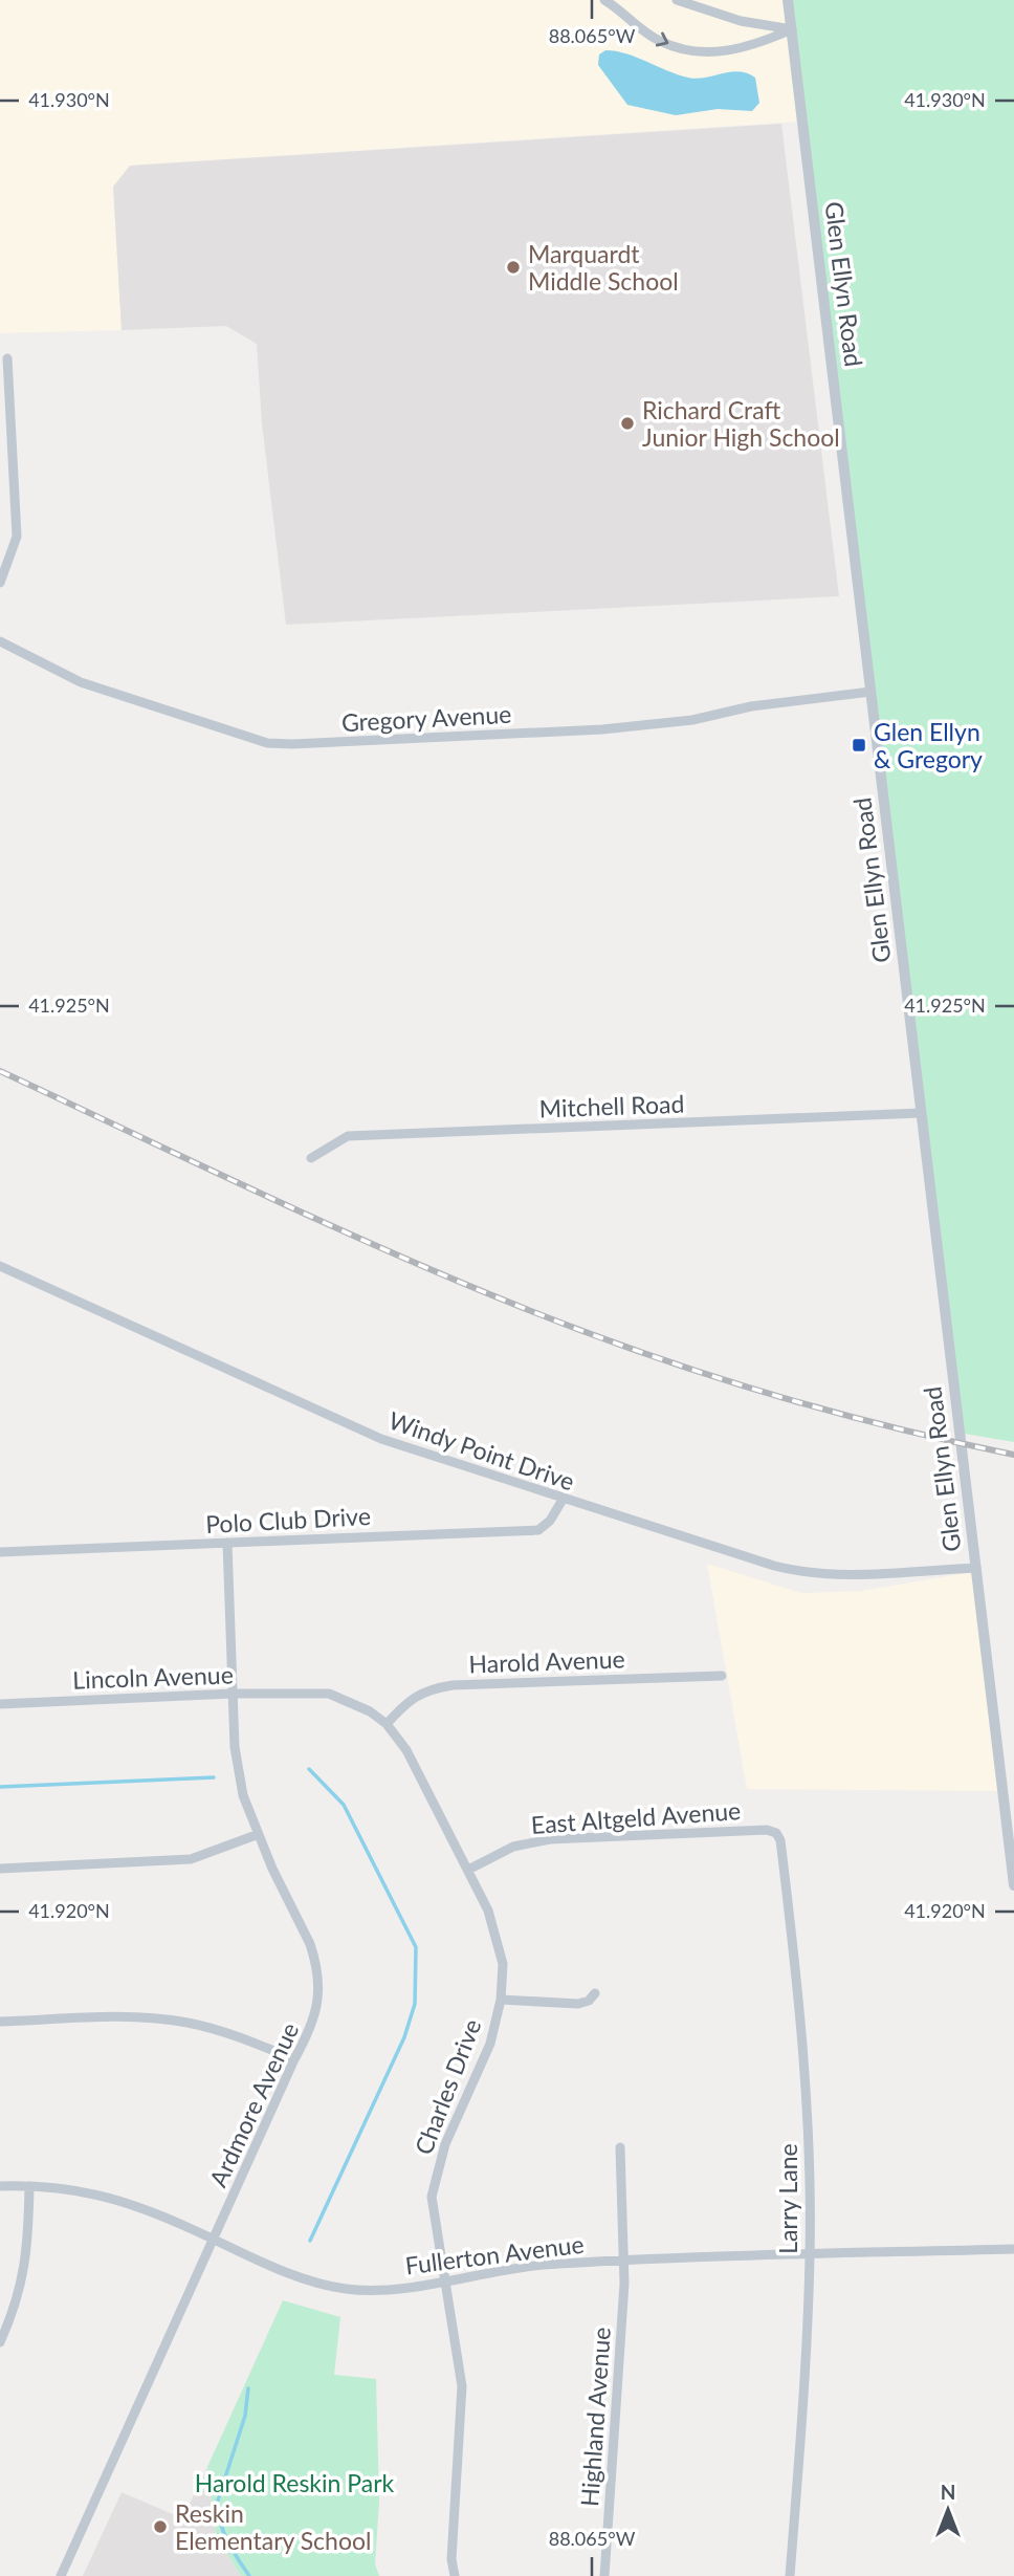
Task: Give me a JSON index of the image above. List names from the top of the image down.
{
  "streets": {
    "street": [
      "Glen Ellyn Road",
      "Gregory Avenue",
      "Mitchell Road",
      "Windy Point Drive",
      "Polo Club Drive",
      "Harold Avenue",
      "Lincoln Avenue",
      "East Altgeld Avenue",
      "Charles Drive",
      "Ardmore Avenue",
      "Larry Lane",
      "Fullerton Avenue",
      "Highland Avenue"
    ]
  },
  "crossings": [
    ["Glen Ellyn Road", "Gregory Avenue"],
    ["Glen Ellyn Road", "Mitchell Road"],
    ["Glen Ellyn Road", "Windy Point Drive"],
    ["Windy Point Drive", "Polo Club Drive"],
    ["Polo Club Drive", "Ardmore Avenue"],
    ["Harold Avenue", "Charles Drive"],
    ["Lincoln Avenue", "Charles Drive"],
    ["Lincoln Avenue", "Ardmore Avenue"],
    ["East Altgeld Avenue", "Charles Drive"],
    ["East Altgeld Avenue", "Larry Lane"],
    ["Charles Drive", "Fullerton Avenue"],
    ["Ardmore Avenue", "Fullerton Avenue"],
    ["Larry Lane", "Fullerton Avenue"],
    ["Fullerton Avenue", "Highland Avenue"]
  ],
  "parks": ["Harold Reskin Park"],
  "places": {
    "other": ["Marquardt Middle School", "Richard Craft Junior High School", "Reskin Elementary School"],
    "transit": ["Glen Ellyn & Gregory"]
  },
  "north": "top",
  "coordinates": [
    "88.065°W",
    "41.930°N",
    "41.925°N",
    "41.920°N"
  ]
}
